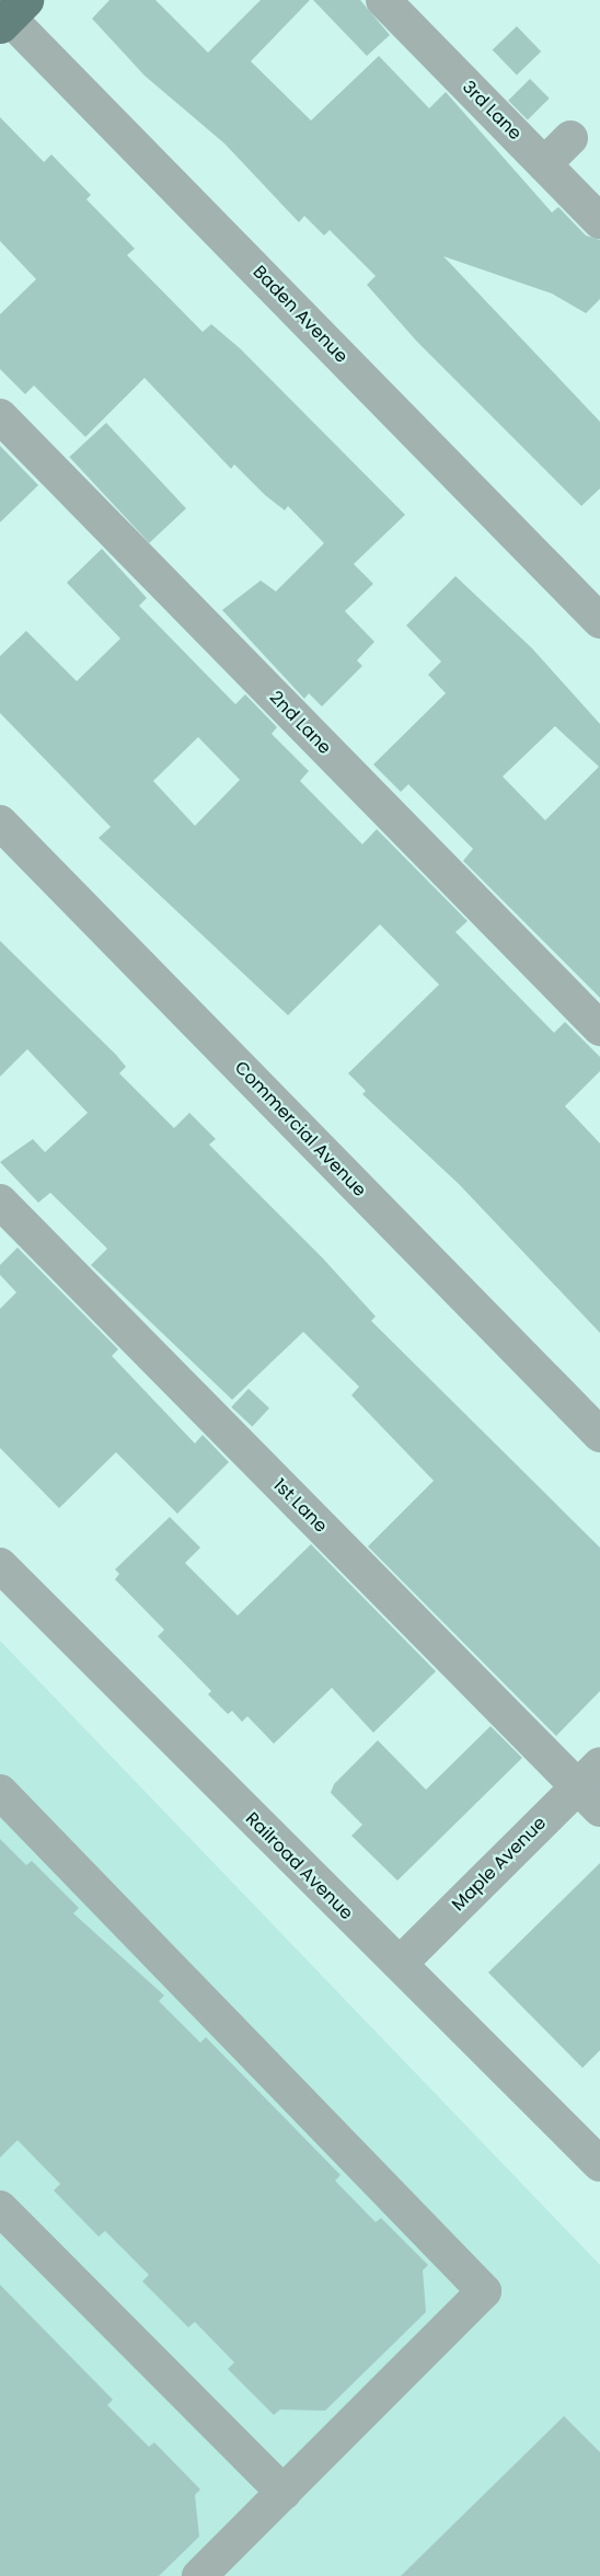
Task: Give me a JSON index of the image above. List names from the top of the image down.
{
  "streets": {
    "street": [
      "3rd Lane",
      "Baden Avenue",
      "2nd Lane",
      "Commercial Avenue",
      "1st Lane",
      "Maple Avenue",
      "Railroad Avenue"
    ]
  },
  "crossings": [
    ["1st Lane", "Maple Avenue"],
    ["Maple Avenue", "Railroad Avenue"]
  ]
}
